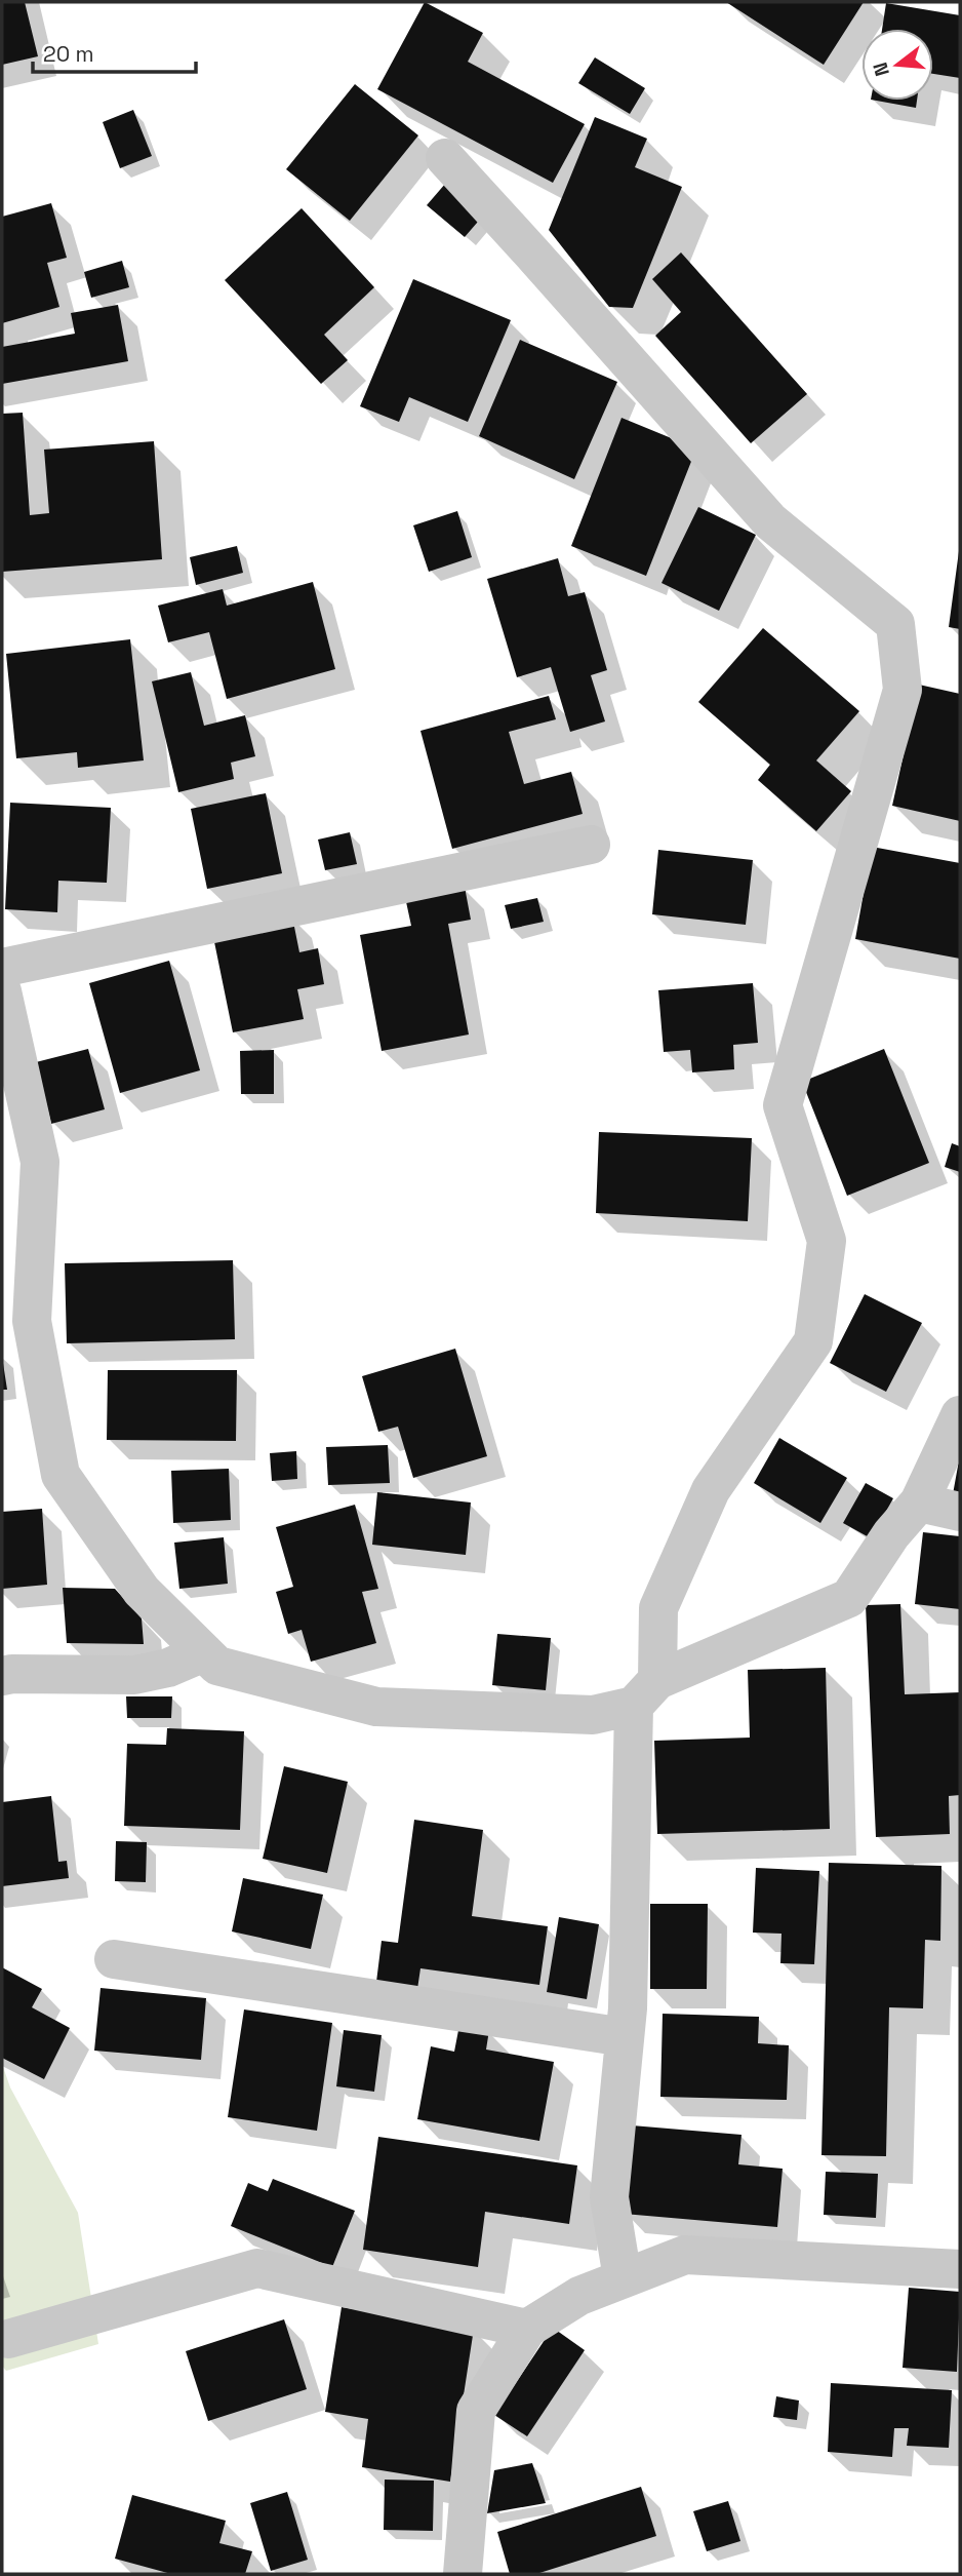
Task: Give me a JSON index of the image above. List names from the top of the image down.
{
  "scale_bar": "20 m",
  "north": "left"
}
